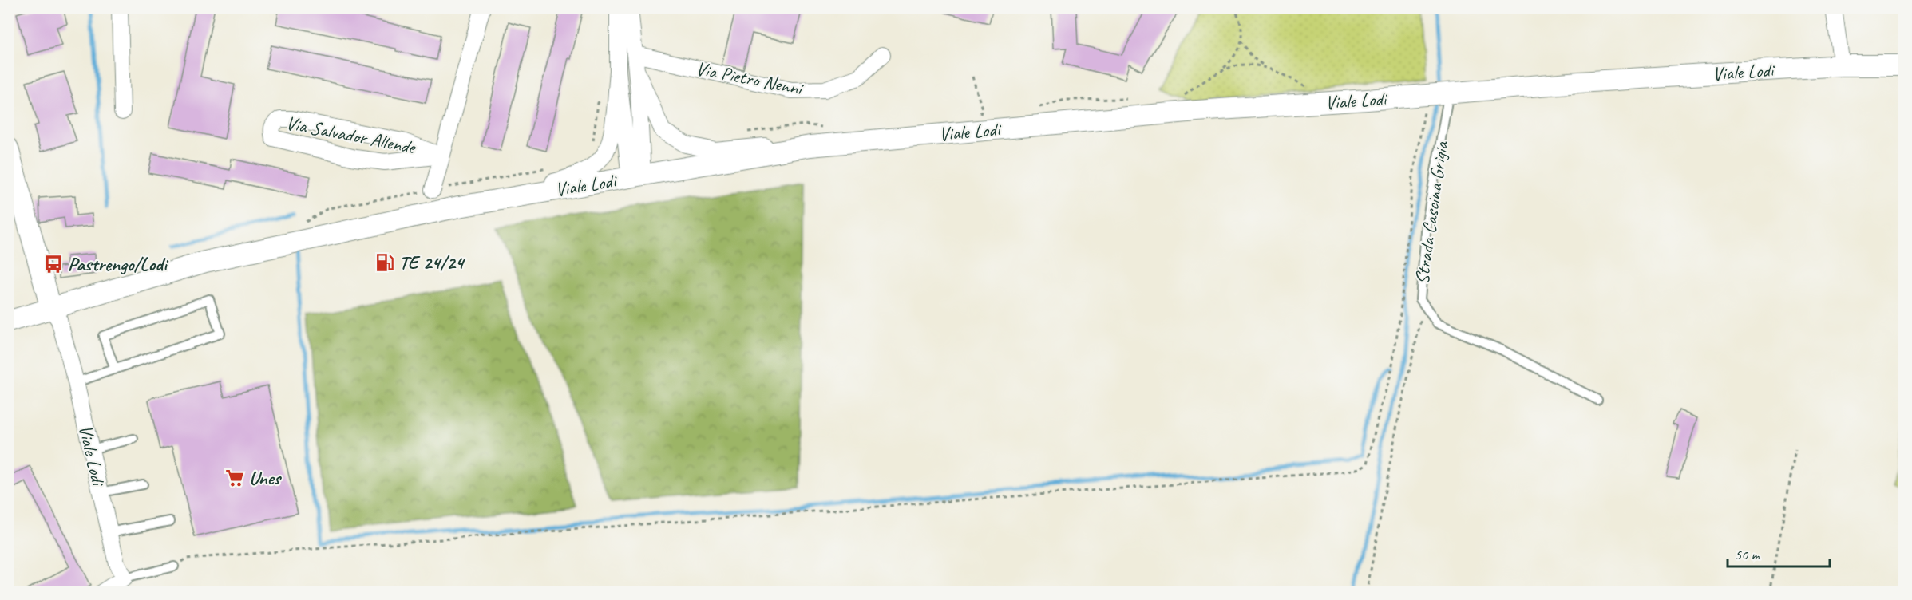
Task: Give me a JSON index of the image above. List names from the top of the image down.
{
  "streets": {
    "street": ["Viale Lodi", "Via Pietro Nenni", "Via Salvador Allende"],
    "lane": ["Strada Cascina Grigia"]
  },
  "crossings": [
    ["Viale Lodi", "Strada Cascina Grigia"]
  ],
  "places": {
    "fuel station": ["TE 24/24"],
    "bus stop": ["Pastrengo/Lodi"],
    "supermarket": ["Unes"]
  },
  "scale_bar": "50 m"
}
